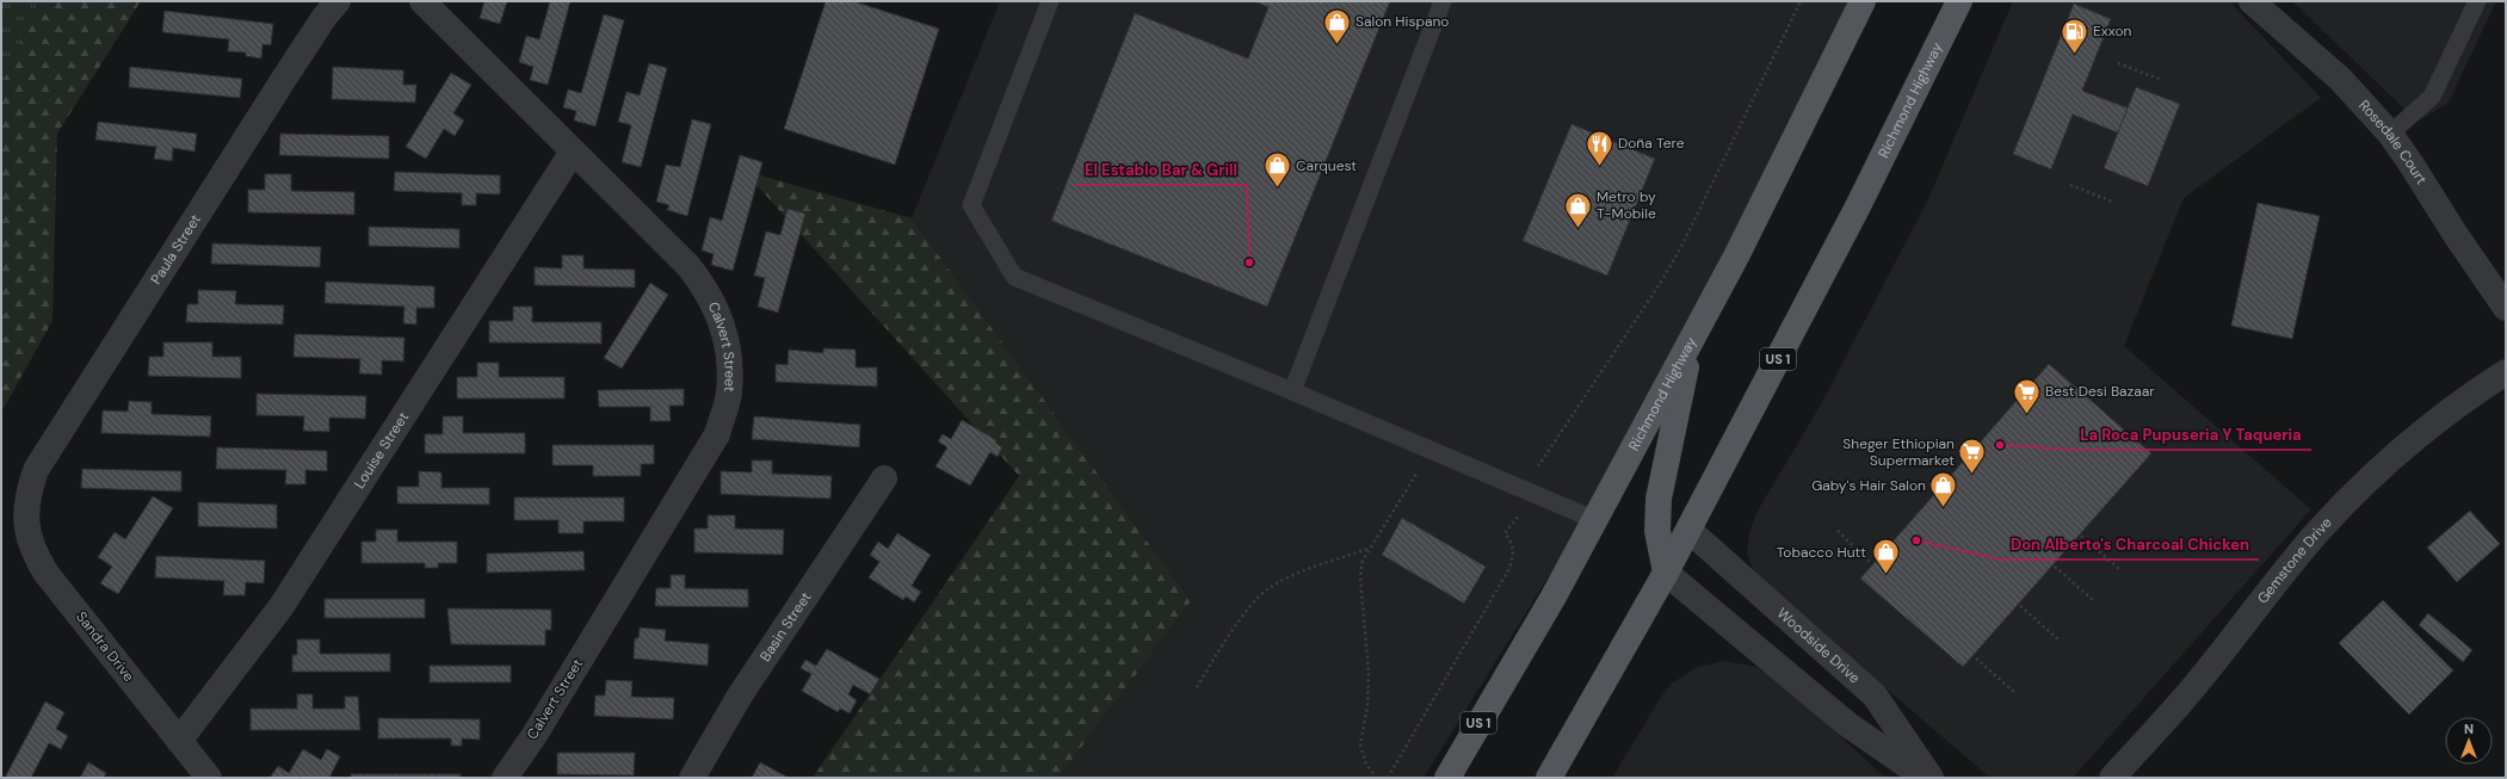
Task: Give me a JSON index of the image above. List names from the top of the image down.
{
  "streets": {
    "main road": ["Richmond Highway", "US 1"],
    "street": [
      "Rosedale Court",
      "Paula Street",
      "Calvert Street",
      "Louise Street",
      "Gemstone Drive",
      "Basin Street",
      "Sandra Drive",
      "Woodside Drive"
    ]
  },
  "crossings": [
    ["Richmond Highway", "Woodside Drive"],
    ["Paula Street", "Sandra Drive"],
    ["Calvert Street", "Louise Street"],
    ["Louise Street", "Sandra Drive"]
  ],
  "places": {
    "shop": [
      "Salon Hispano",
      "Carquest",
      "Metro by T-Mobile",
      "Gaby's Hair Salon",
      "Tobacco Hutt"
    ],
    "fuel station": ["Exxon"],
    "restaurant": ["Doña Tere"],
    "other": ["El Establo Bar & Grill", "La Roca Pupuseria Y Taqueria", "Don Alberto's Charcoal Chicken"],
    "supermarket": ["Best Desi Bazaar", "Sheger Ethiopian Supermarket"]
  },
  "north": "top"
}
